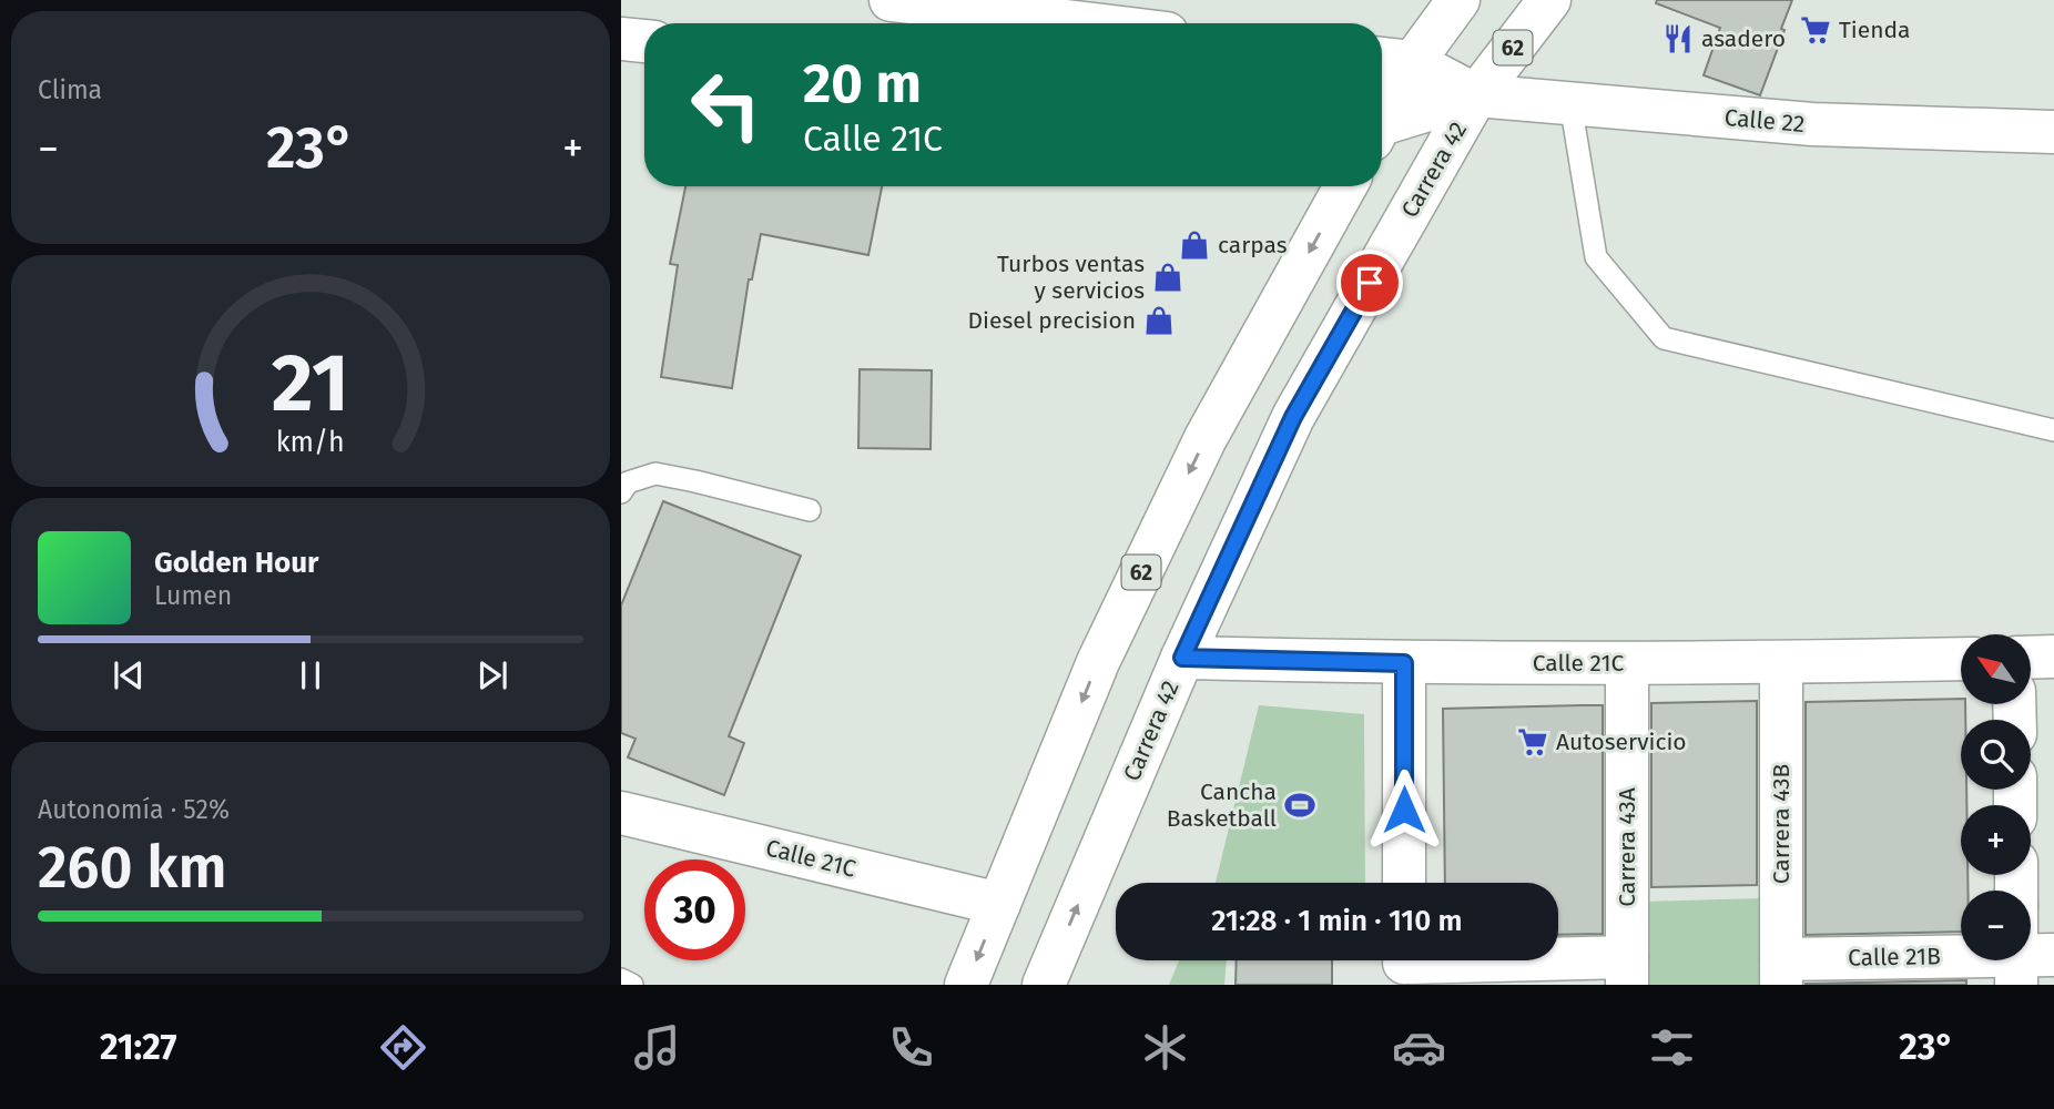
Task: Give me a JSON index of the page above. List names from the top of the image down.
{
  "streets": {
    "main road": [
      "62",
      "Calle 22",
      "Carrera 42",
      "Calle 21C",
      "Carrera 43B",
      "Carrera 43A",
      "Calle 21B"
    ]
  },
  "crossings": [
    ["62", "Calle 21C"],
    ["Calle 22", "Carrera 42"],
    ["Carrera 42", "Calle 21C"],
    ["Calle 21C", "Carrera 43B"],
    ["Calle 21C", "Carrera 43A"],
    ["Carrera 43B", "Calle 21B"]
  ],
  "places": {
    "supermarket": ["Tienda", "Autoservicio"],
    "restaurant": ["asadero"],
    "shop": ["carpas", "Turbos ventas y servicios", "Diesel precision"],
    "sports": ["Cancha Basketball"]
  },
  "north": "top left",
  "page": {
    "tile": [
      "Clima",
      ["Autonomía · 52%", "260 km"]
    ],
    "turn": ["20 m", "Calle 21C"],
    "heat": ["−", "23°", "+"],
    "song": ["Golden Hour", "Lumen"],
    "map_buttons": ["+", "−"],
    "limit": "30",
    "trip": "21:28 · 1 min · 110 m",
    "tabs": ["21:27", "23°"],
    "gauge": ["21", "km/h"]
  }
}
